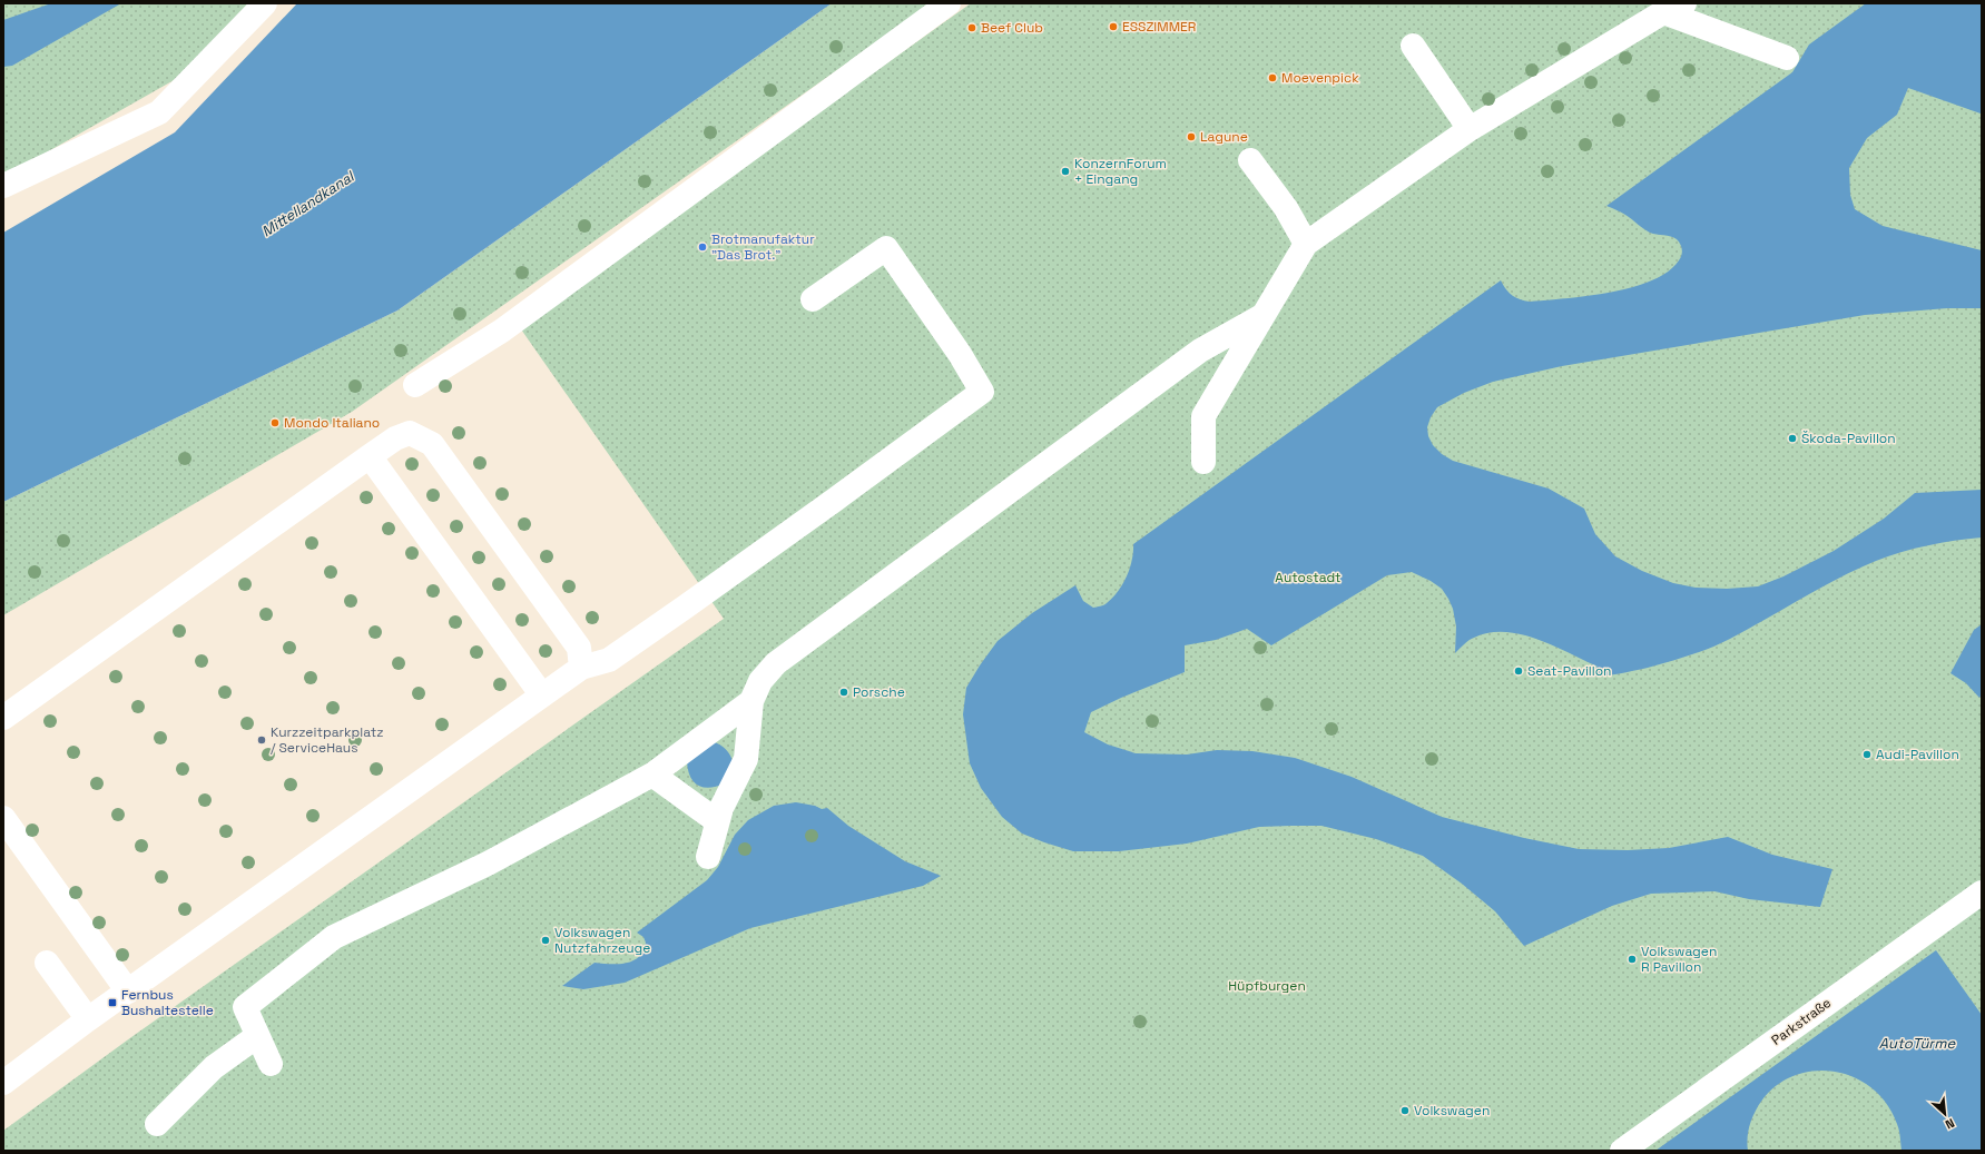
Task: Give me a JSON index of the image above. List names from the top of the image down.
{
  "streets": {
    "street": ["Parkstraße"]
  },
  "water": ["Mittellandkanal", "AutoTürme"],
  "parks": ["Autostadt", "Hüpfburgen"],
  "places": {
    "other": [
      "ESSZIMMER",
      "Beef Club",
      "Moevenpick",
      "Lagune",
      "KonzernForum + Eingang",
      "Brotmanufaktur \"Das Brot.\"",
      "Mondo Italiano",
      "Škoda-Pavillon",
      "Seat-Pavillon",
      "Porsche",
      "Kurzzeitparkplatz / ServiceHaus",
      "Audi-Pavillon",
      "Volkswagen Nutzfahrzeuge",
      "Volkswagen R Pavillon",
      "Volkswagen"
    ],
    "transit": ["Fernbus Bushaltestelle"]
  },
  "north": "bottom right"
}
